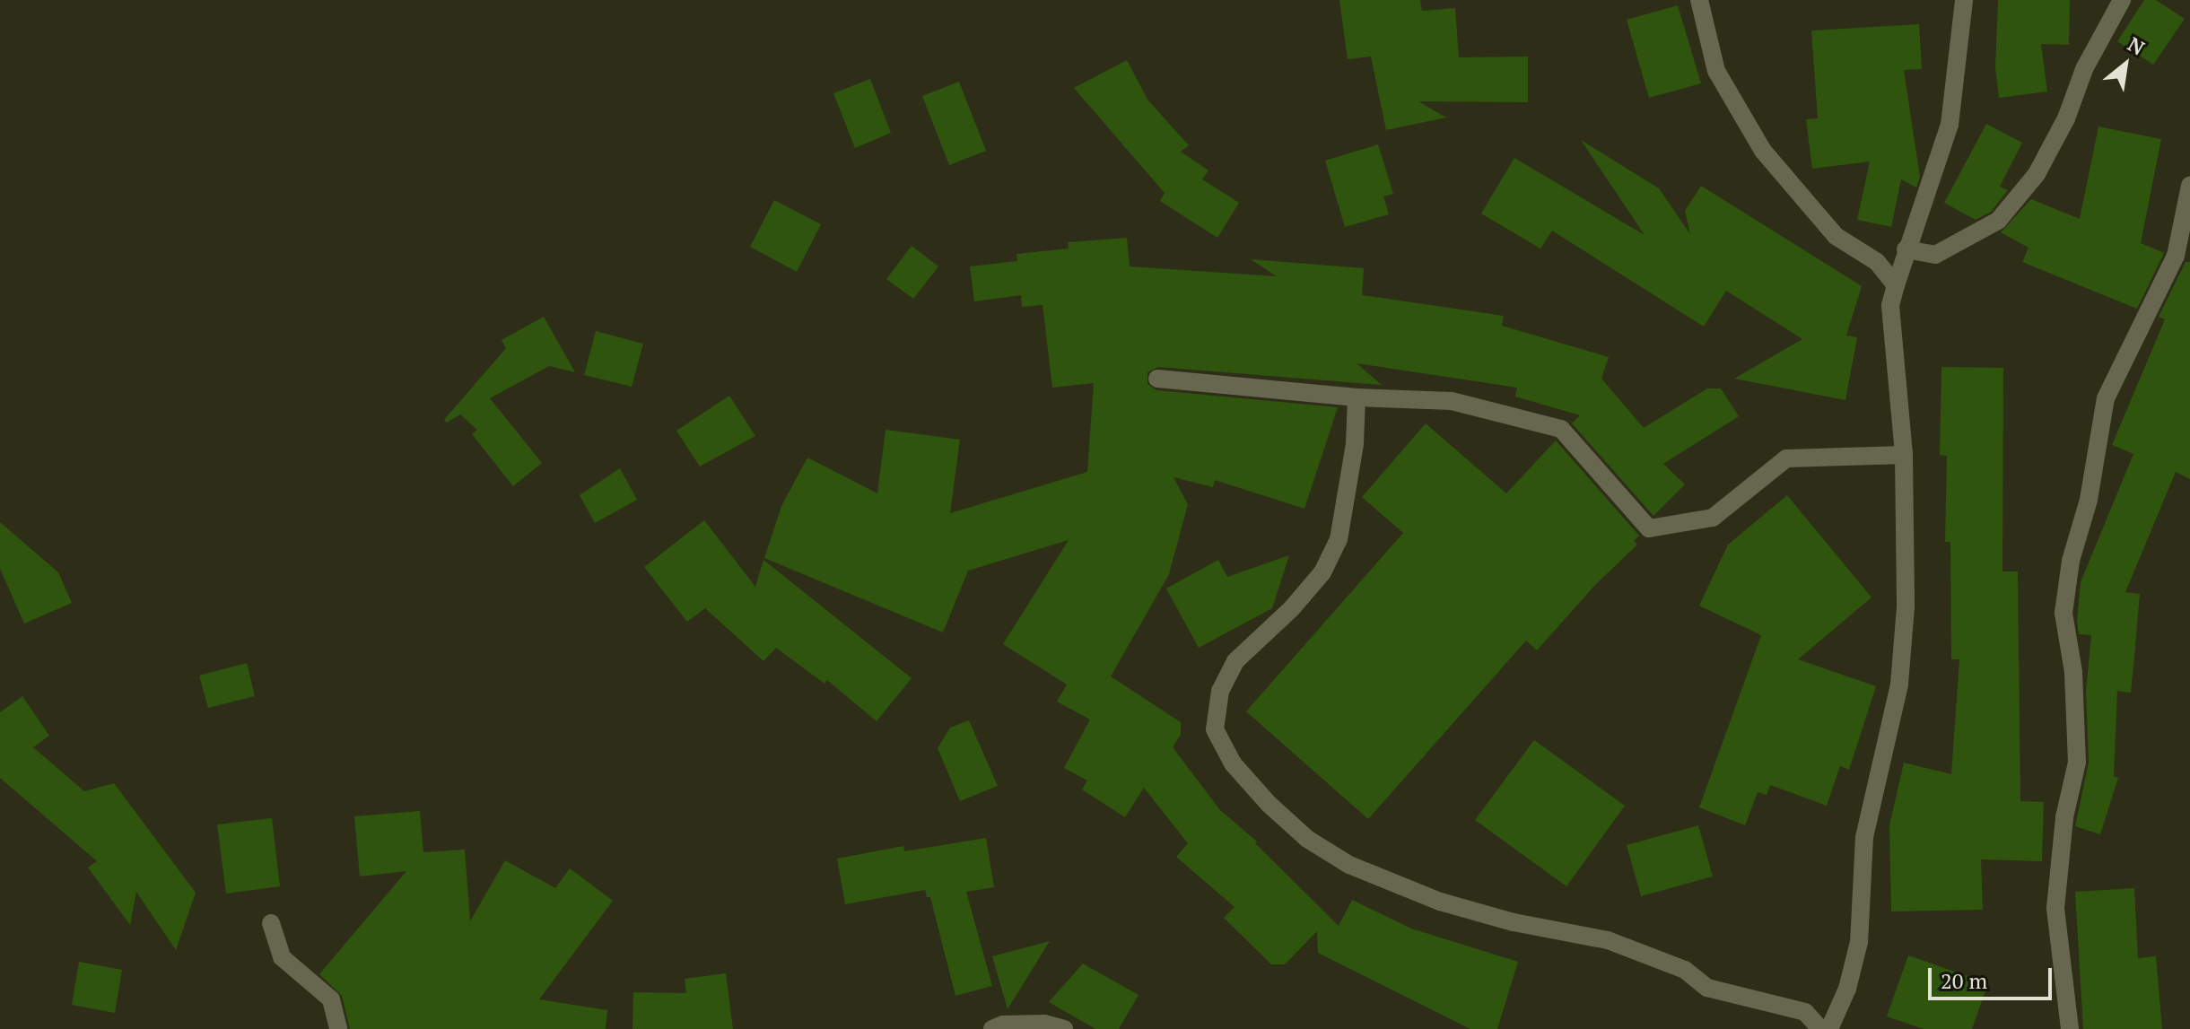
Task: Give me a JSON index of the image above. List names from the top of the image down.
{
  "scale_bar": "20 m",
  "north": "top right"
}
